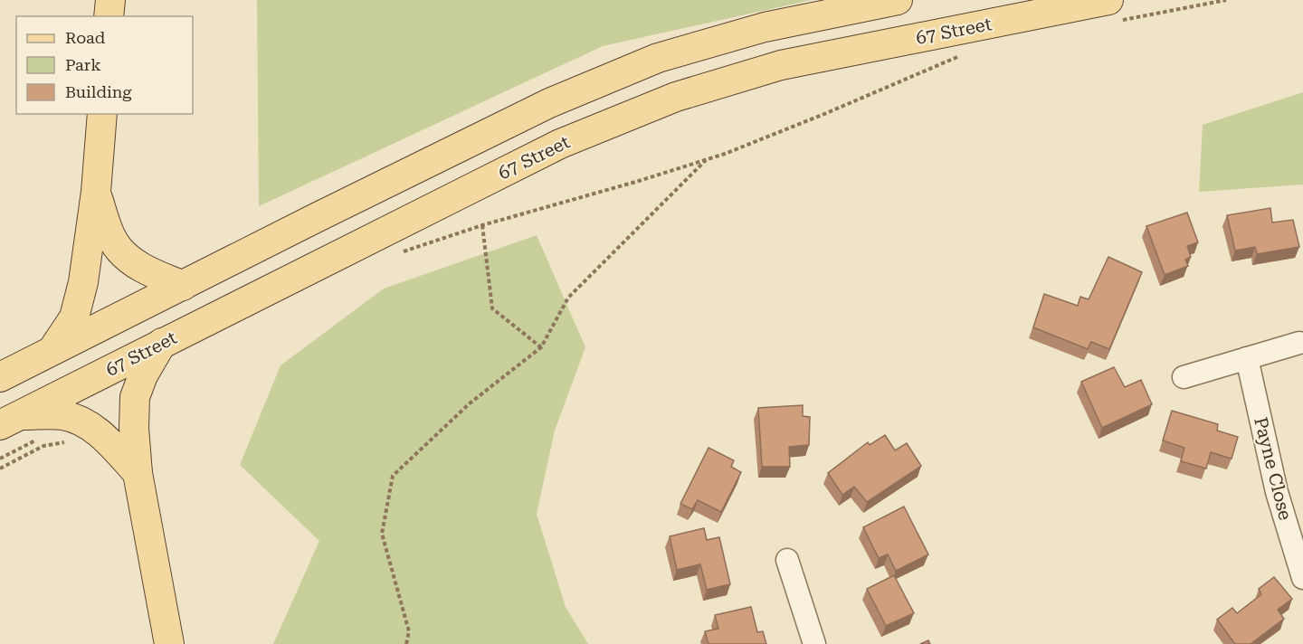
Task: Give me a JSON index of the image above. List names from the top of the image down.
{
  "streets": {
    "main road": ["67 Street"],
    "street": ["Payne Close"]
  },
  "legend": ["Road", "Park", "Building"]
}
